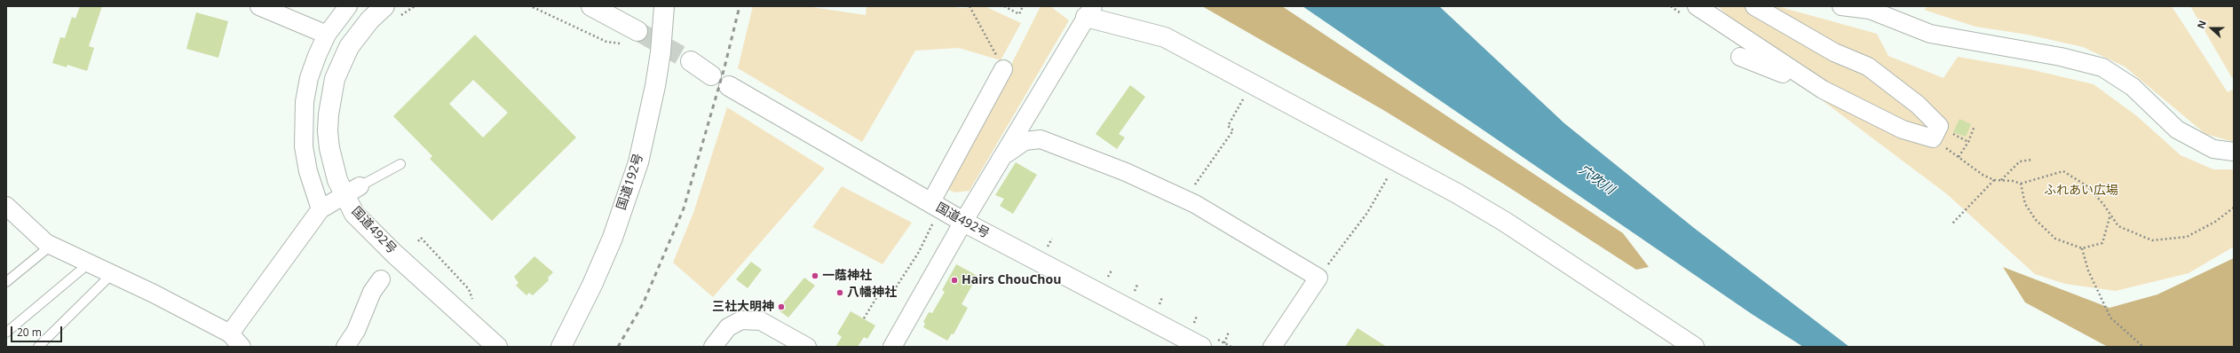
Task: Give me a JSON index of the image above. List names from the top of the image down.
{
  "streets": {
    "main road": ["国道192号", "国道492号"]
  },
  "water": ["穴吹川"],
  "parks": ["ふれあい広場"],
  "places": [
    "一蔭神社",
    "Hairs ChouChou",
    "八幡神社",
    "三社大明神"
  ],
  "scale_bar": "20 m",
  "north": "left"
}
